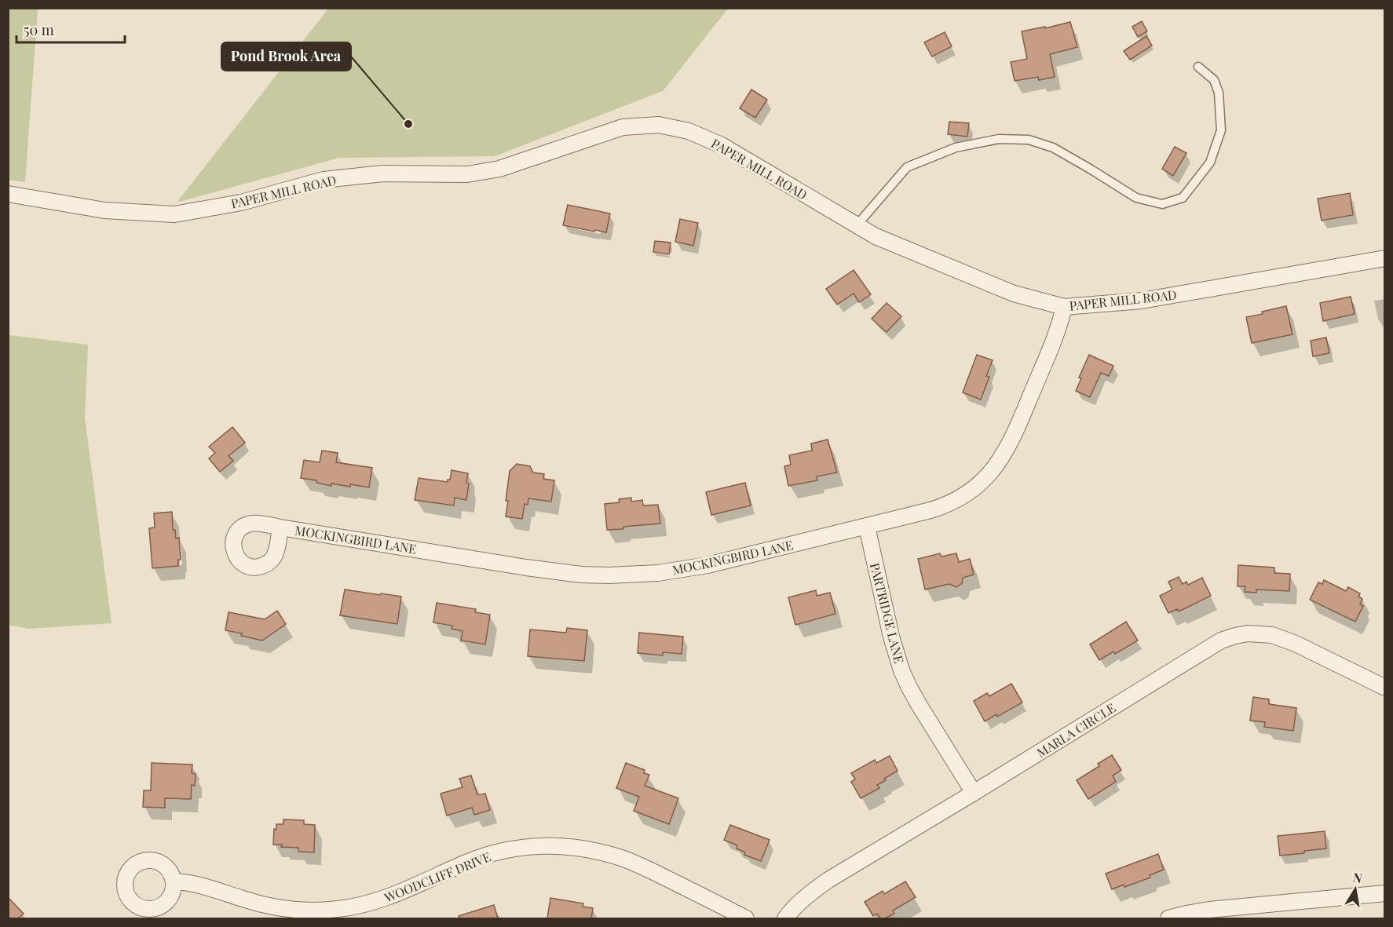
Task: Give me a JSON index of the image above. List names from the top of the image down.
{
  "streets": {
    "street": [
      "PAPER MILL ROAD",
      "MOCKINGBIRD LANE",
      "PARTRIDGE LANE",
      "MARLA CIRCLE",
      "WOODCLIFF DRIVE"
    ]
  },
  "crossings": [
    ["PAPER MILL ROAD", "MOCKINGBIRD LANE"],
    ["MOCKINGBIRD LANE", "PARTRIDGE LANE"],
    ["PARTRIDGE LANE", "MARLA CIRCLE"]
  ],
  "places": ["Pond Brook Area"],
  "scale_bar": "50 m",
  "north": "top"
}
